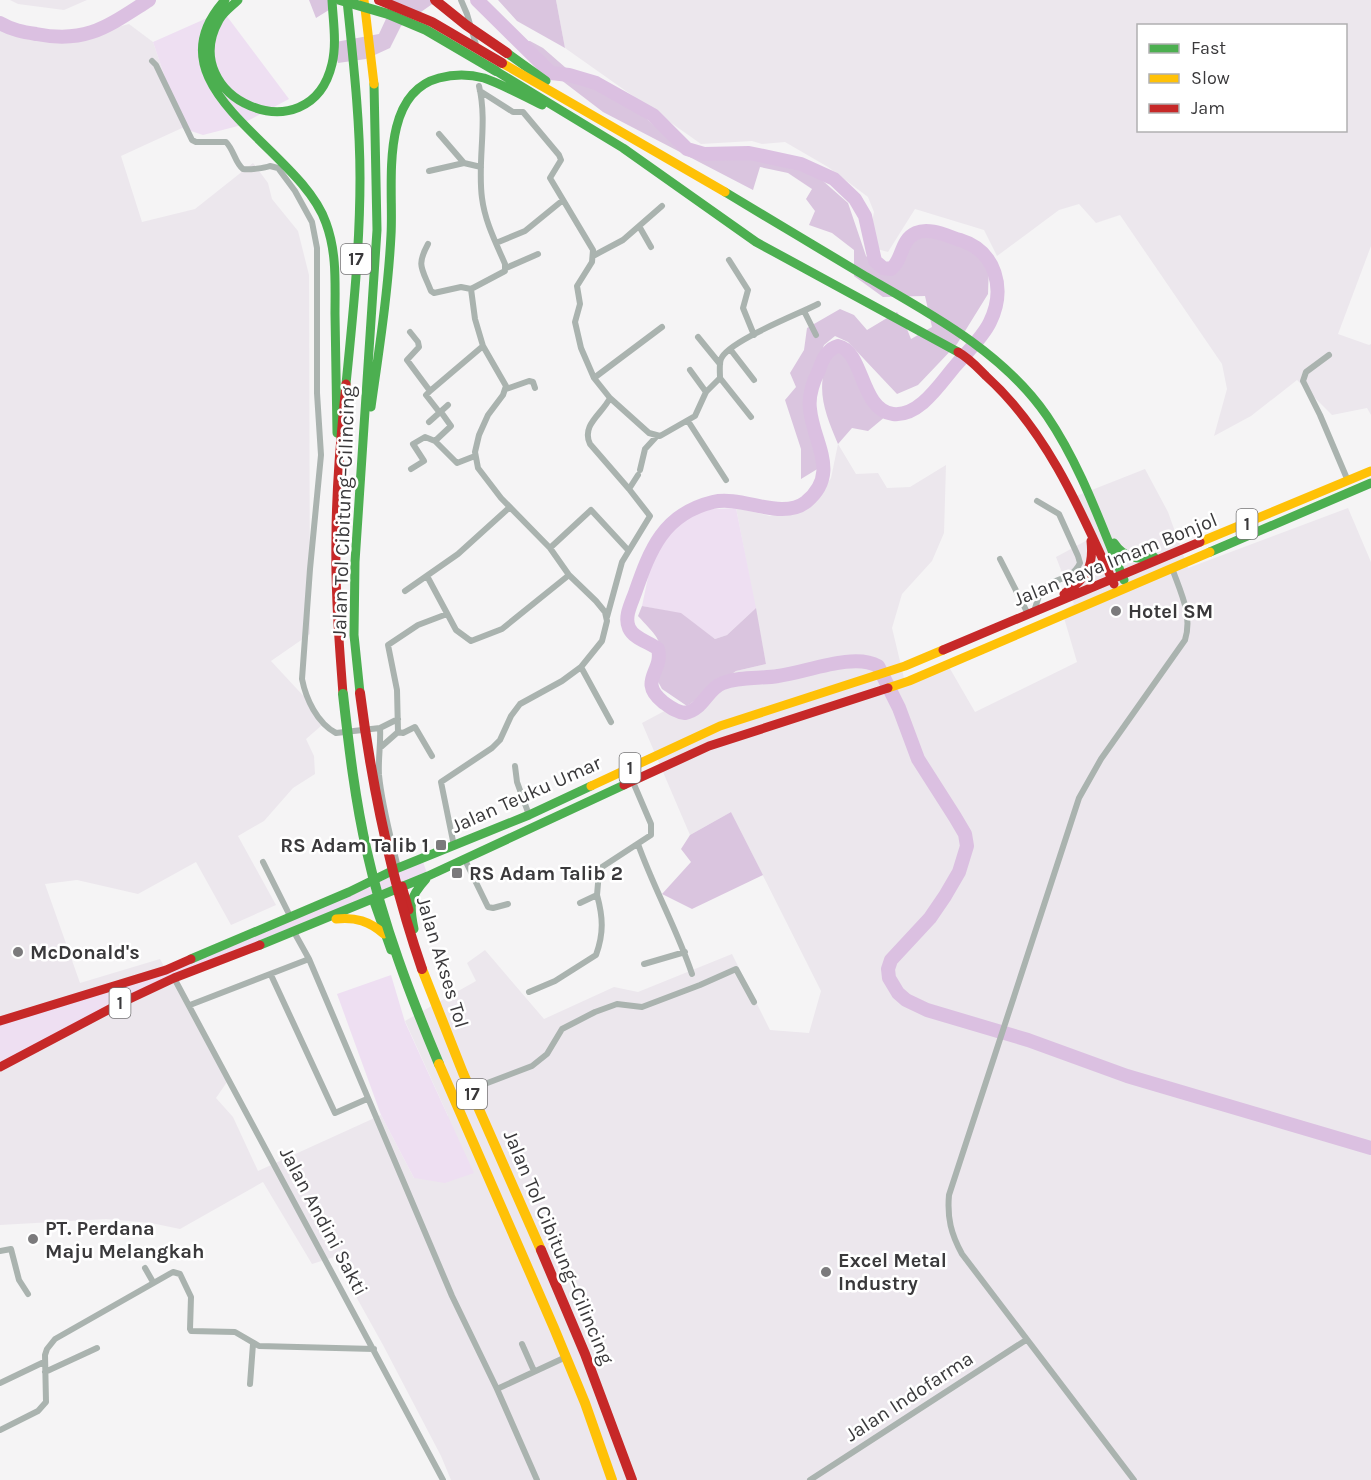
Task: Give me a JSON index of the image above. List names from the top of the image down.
{
  "streets": {
    "main road": [
      "17",
      "Jalan Tol Cibitung–Cilincing",
      "1",
      "Jalan Raya Imam Bonjol",
      "Jalan Teuku Umar",
      "Jalan Akses Tol"
    ],
    "street": ["Jalan Andini Sakti", "Jalan Indofarma"]
  },
  "crossings": [
    ["Jalan Tol Cibitung–Cilincing", "Jalan Akses Tol"],
    ["1", "Jalan Teuku Umar"],
    ["1", "Jalan Akses Tol"],
    ["1", "Jalan Andini Sakti"],
    ["Jalan Raya Imam Bonjol", "Jalan Teuku Umar"],
    ["Jalan Teuku Umar", "Jalan Akses Tol"]
  ],
  "places": {
    "other": [
      "Hotel SM",
      "McDonald's",
      "PT. Perdana Maju Melangkah",
      "Excel Metal Industry"
    ],
    "transit": ["RS Adam Talib 1", "RS Adam Talib 2"]
  },
  "legend": ["Fast", "Slow", "Jam"]
}
